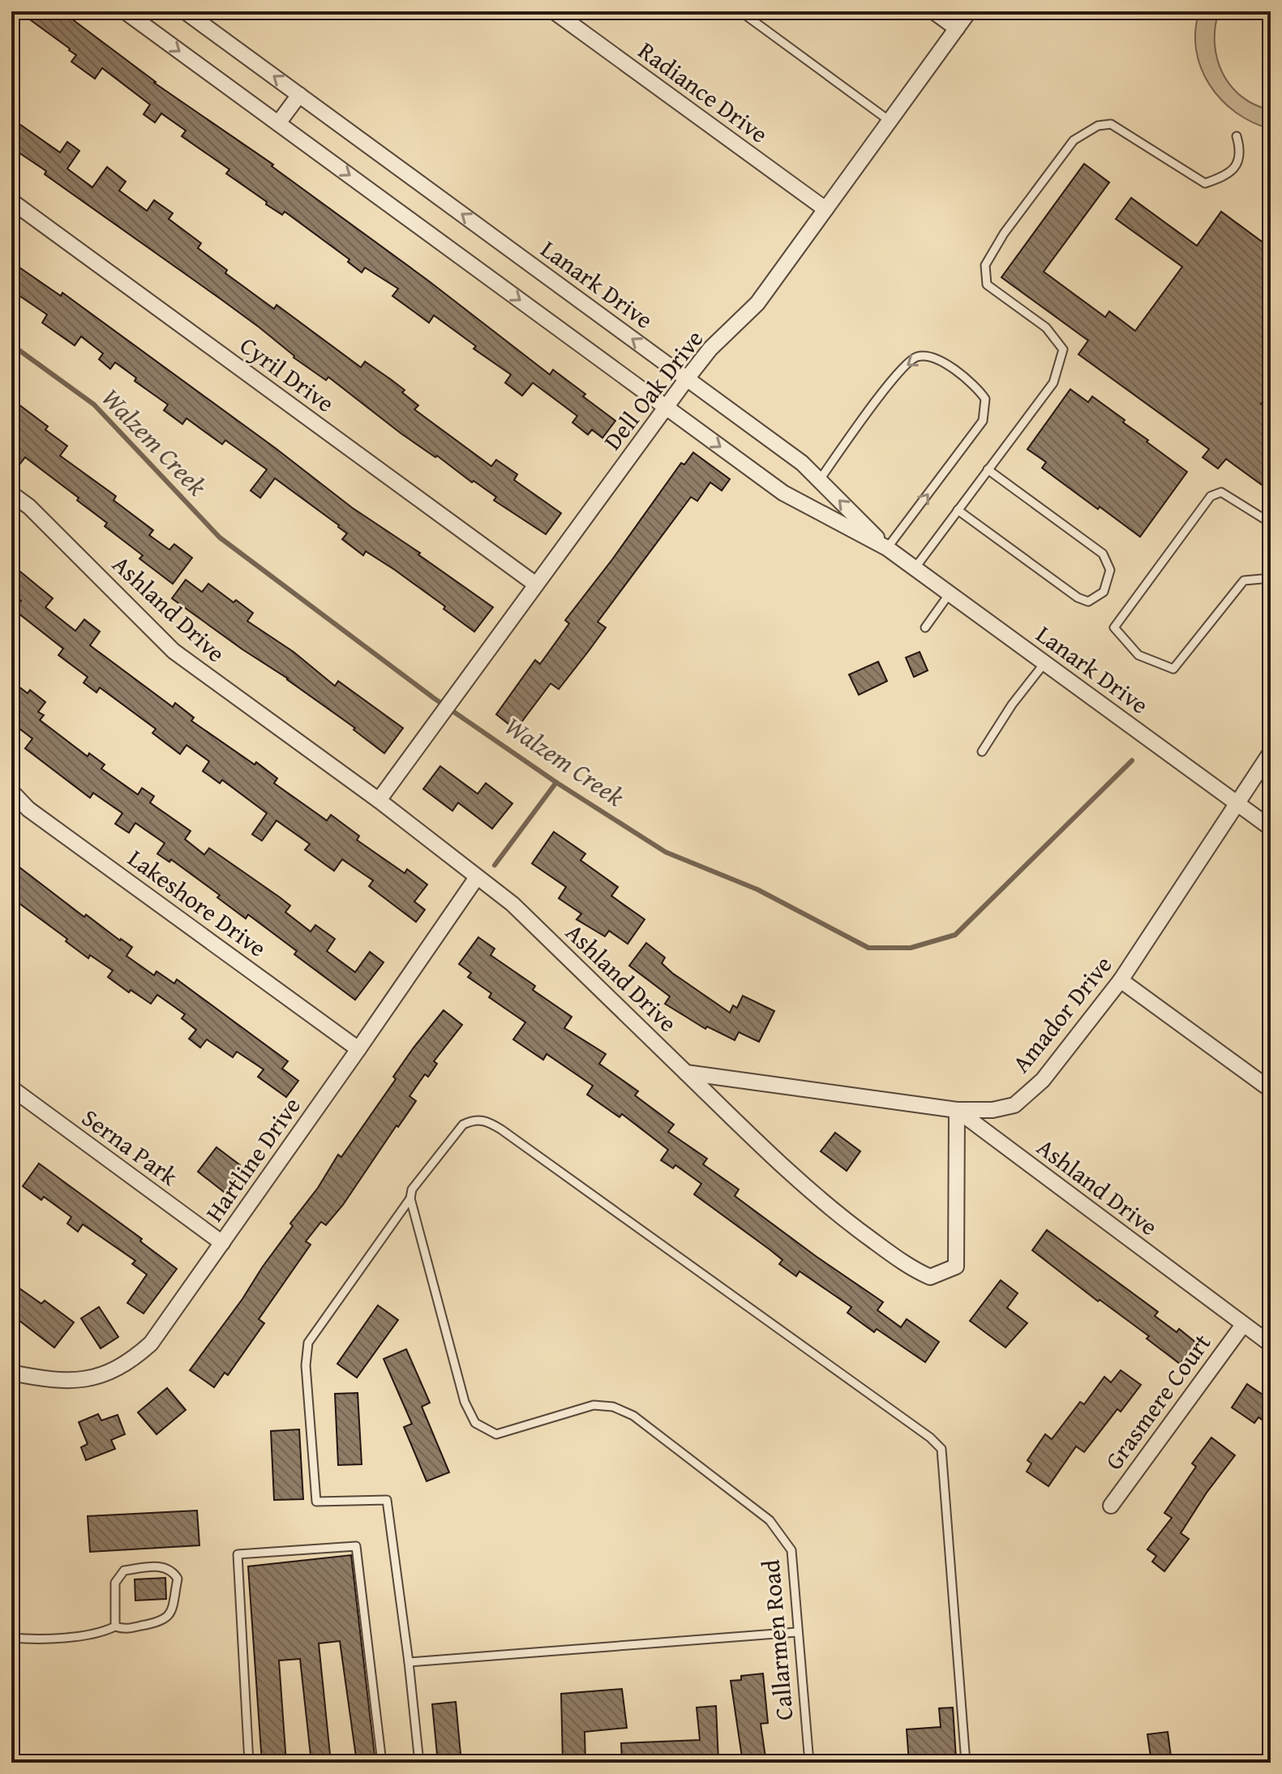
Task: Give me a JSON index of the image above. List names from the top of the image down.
{
  "streets": {
    "street": [
      "Radiance Drive",
      "Lanark Drive",
      "Cyril Drive",
      "Dell Oak Drive",
      "Ashland Drive",
      "Lakeshore Drive",
      "Amador Drive",
      "Serna Park",
      "Hartline Drive",
      "Grasmere Court"
    ],
    "lane": ["Callarmen Road"]
  },
  "crossings": [
    ["Radiance Drive", "Dell Oak Drive"],
    ["Lanark Drive", "Dell Oak Drive"],
    ["Lanark Drive", "Amador Drive"],
    ["Cyril Drive", "Dell Oak Drive"],
    ["Dell Oak Drive", "Ashland Drive"],
    ["Ashland Drive", "Amador Drive"],
    ["Ashland Drive", "Hartline Drive"],
    ["Ashland Drive", "Grasmere Court"],
    ["Lakeshore Drive", "Hartline Drive"],
    ["Serna Park", "Hartline Drive"]
  ],
  "water": ["Walzem Creek"]
}
